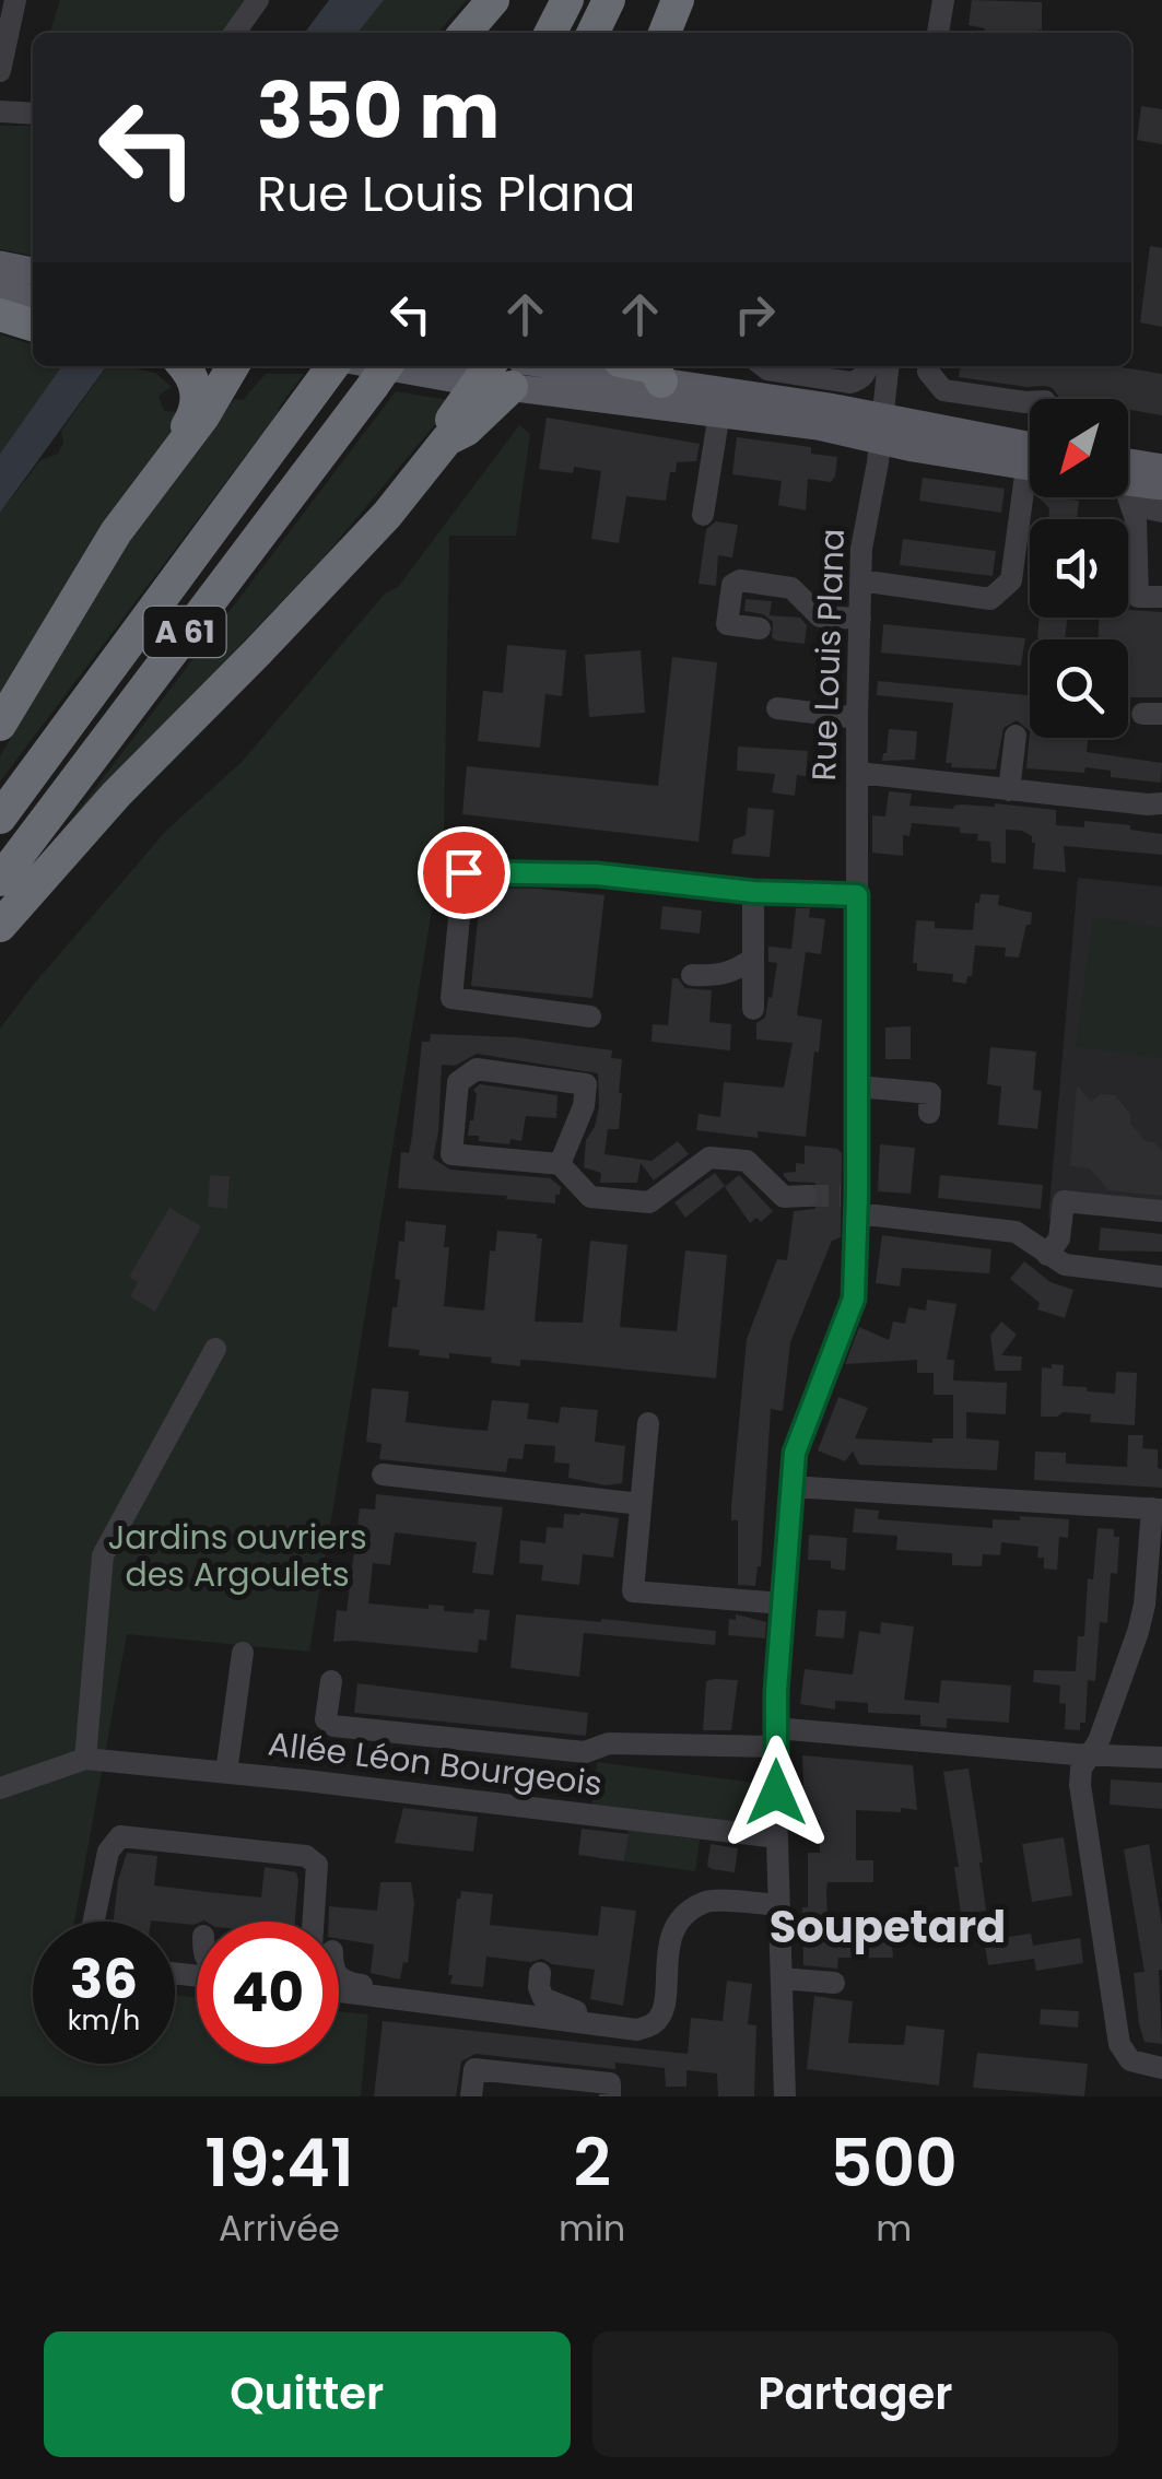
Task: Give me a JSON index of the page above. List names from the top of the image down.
{
  "streets": {
    "highway": ["A 61"],
    "street": ["Rue Louis Plana", "Allée Léon Bourgeois"]
  },
  "crossings": [
    ["Rue Louis Plana", "Allée Léon Bourgeois"]
  ],
  "districts": ["Soupetard"],
  "parks": ["Jardins ouvriers des Argoulets"],
  "north": "bottom left",
  "page": {
    "turn": ["350 m", "Rue Louis Plana"],
    "speed": "36 km/h",
    "limit": "40",
    "eta": [
      "19:41",
      "Arrivée",
      "2",
      "min",
      "500",
      "m"
    ],
    "buttons": ["Quitter", "Partager"]
  }
}
